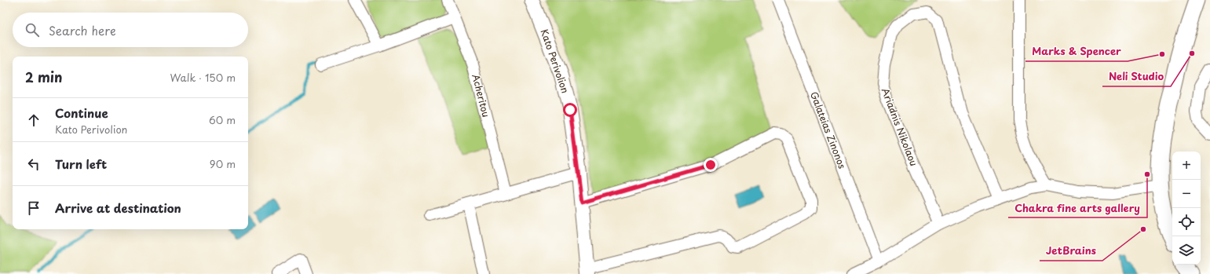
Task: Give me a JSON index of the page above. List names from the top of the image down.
{
  "streets": {
    "street": [
      "Kato Perivolion",
      "Acheritou",
      "Ariadnis Nikolaou",
      "Galateias Zinonos"
    ]
  },
  "places": [
    "Neli Studio",
    "Marks & Spencer",
    "Chakra fine arts gallery",
    "JetBrains"
  ],
  "page": {
    "search": "Search here",
    "heading": ["2 min", "Walk · 150 m"],
    "list": [
      ["Continue", "Kato Perivolion", "60 m"],
      ["Turn left", "90 m"],
      "Arrive at destination"
    ],
    "map_buttons": ["+", "−"]
  }
}
